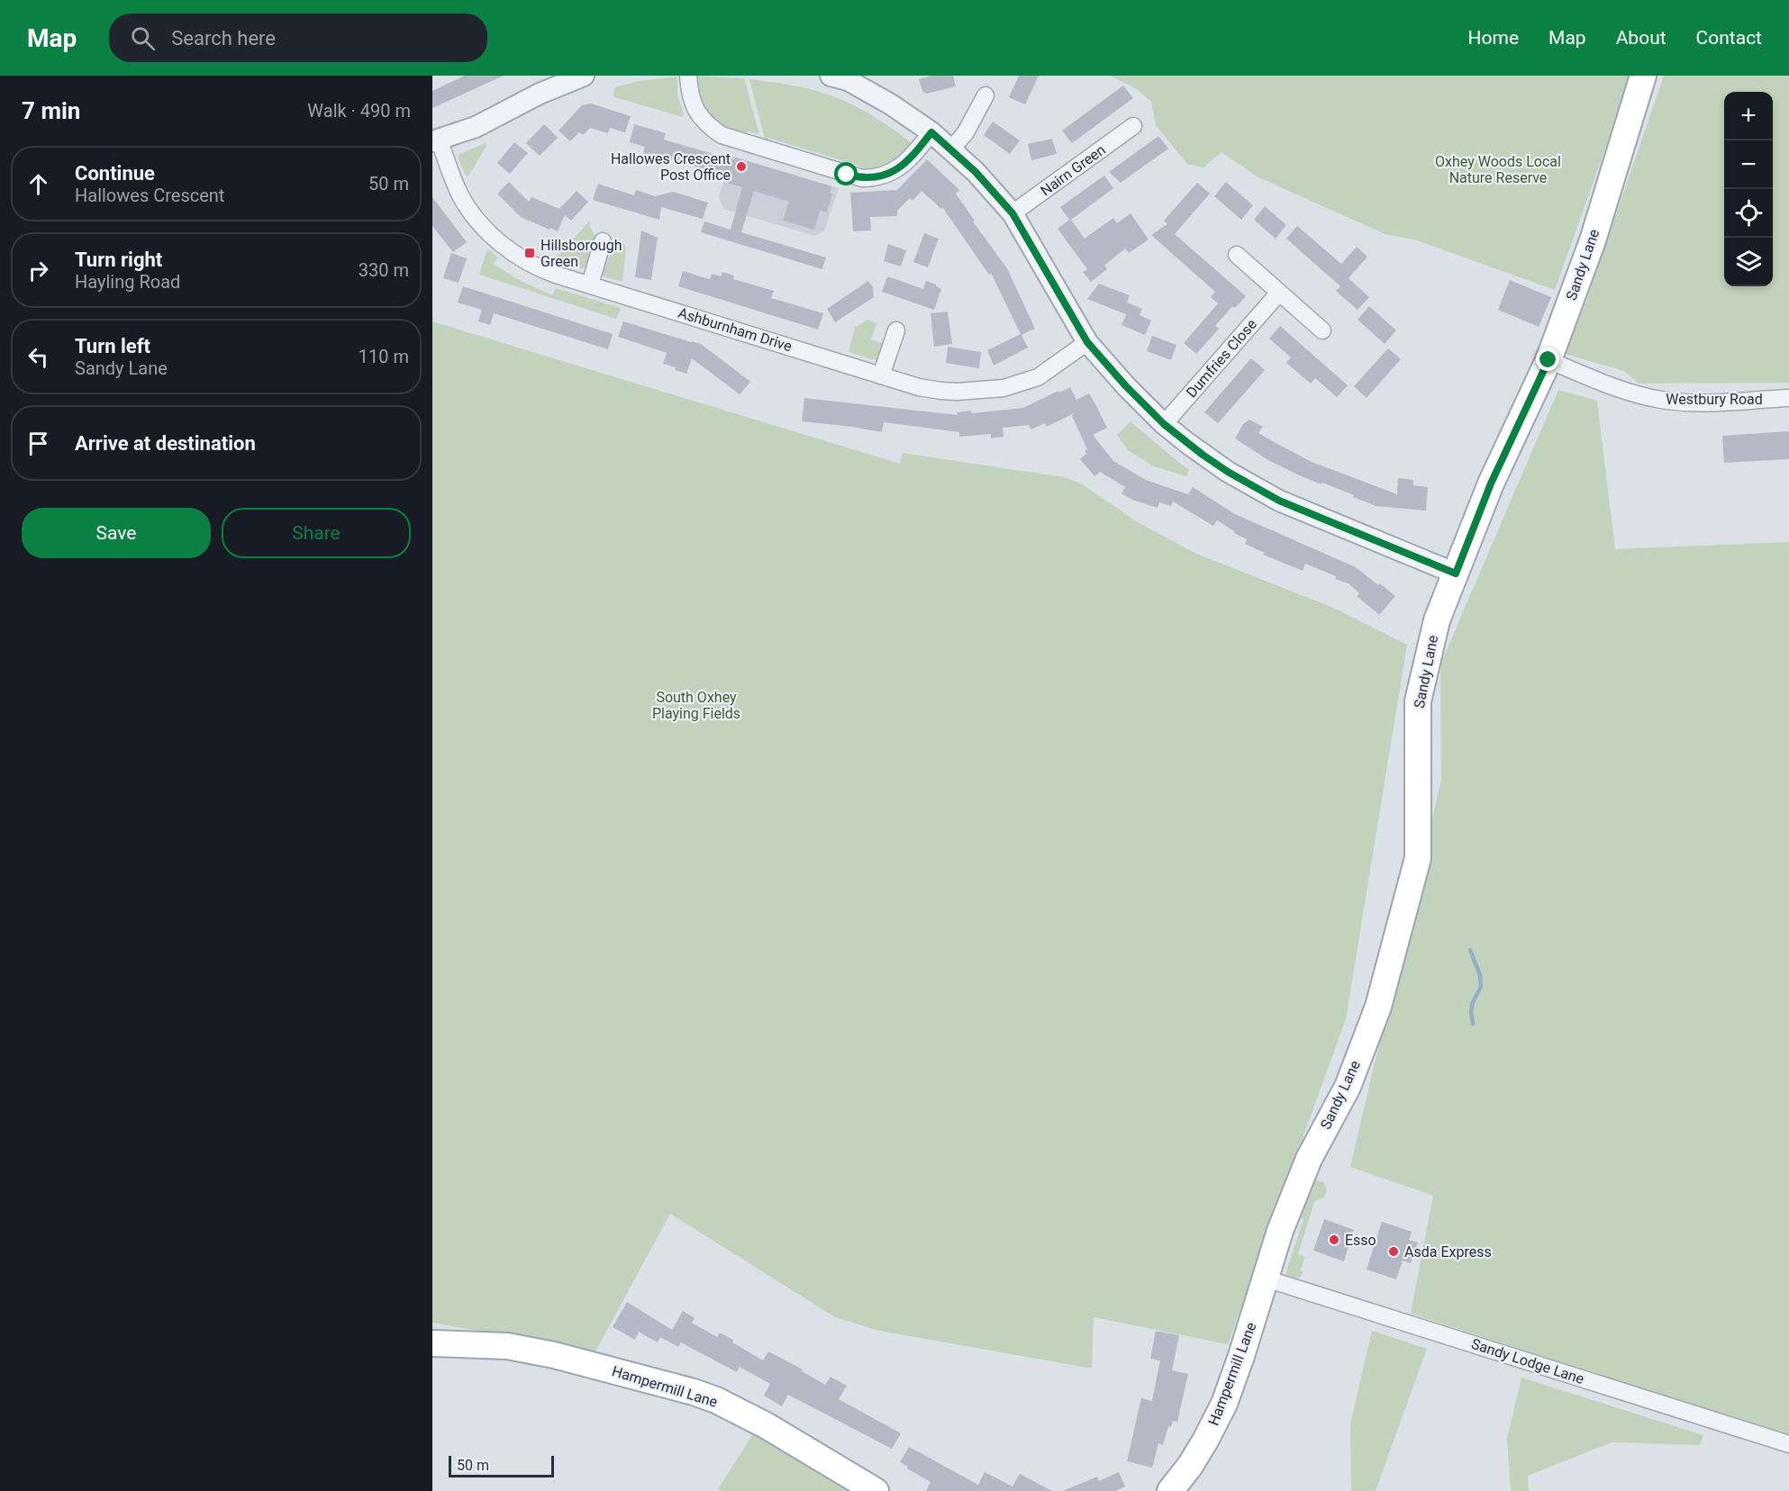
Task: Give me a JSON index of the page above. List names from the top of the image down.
{
  "streets": {
    "main road": ["Sandy Lane", "Hampermill Lane"],
    "street": [
      "Nairn Green",
      "Ashburnham Drive",
      "Dumfries Close",
      "Westbury Road",
      "Sandy Lodge Lane"
    ]
  },
  "crossings": [
    ["Sandy Lane", "Westbury Road"],
    ["Sandy Lane", "Sandy Lodge Lane"],
    ["Sandy Lane", "Hampermill Lane"],
    ["Sandy Lodge Lane", "Hampermill Lane"]
  ],
  "parks": ["Oxhey Woods Local Nature Reserve", "South Oxhey Playing Fields"],
  "places": {
    "other": ["Hallowes Crescent Post Office", "Esso", "Asda Express"],
    "transit": ["Hillsborough Green"]
  },
  "scale_bar": "50 m",
  "page": {
    "header": "Map",
    "search": "Search here",
    "nav": [
      "Home",
      "Map",
      "About",
      "Contact"
    ],
    "heading": ["7 min", "Walk · 490 m"],
    "map_buttons": ["+", "−"],
    "list": [
      ["Continue", "Hallowes Crescent", "50 m"],
      ["Turn right", "Hayling Road", "330 m"],
      ["Turn left", "Sandy Lane", "110 m"],
      "Arrive at destination"
    ],
    "buttons": ["Save", "Share"],
    "scale": "50 m"
  }
}
